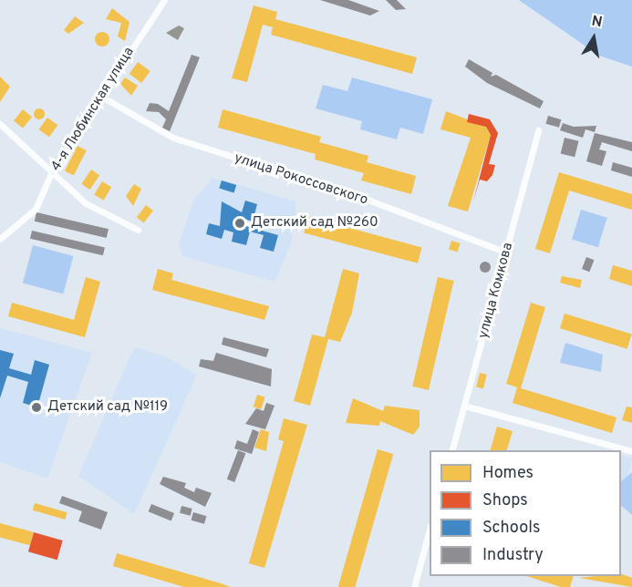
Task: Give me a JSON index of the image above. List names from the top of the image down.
{
  "streets": {
    "street": ["4-я Любинская улица", "улица Рокоссовского", "улица Комкова"]
  },
  "crossings": [
    ["4-я Любинская улица", "улица Рокоссовского"],
    ["улица Рокоссовского", "улица Комкова"]
  ],
  "places": ["Детский сад №260", "Детский сад №119"],
  "legend": [
    "Homes",
    "Shops",
    "Schools",
    "Industry"
  ],
  "north": "top"
}
